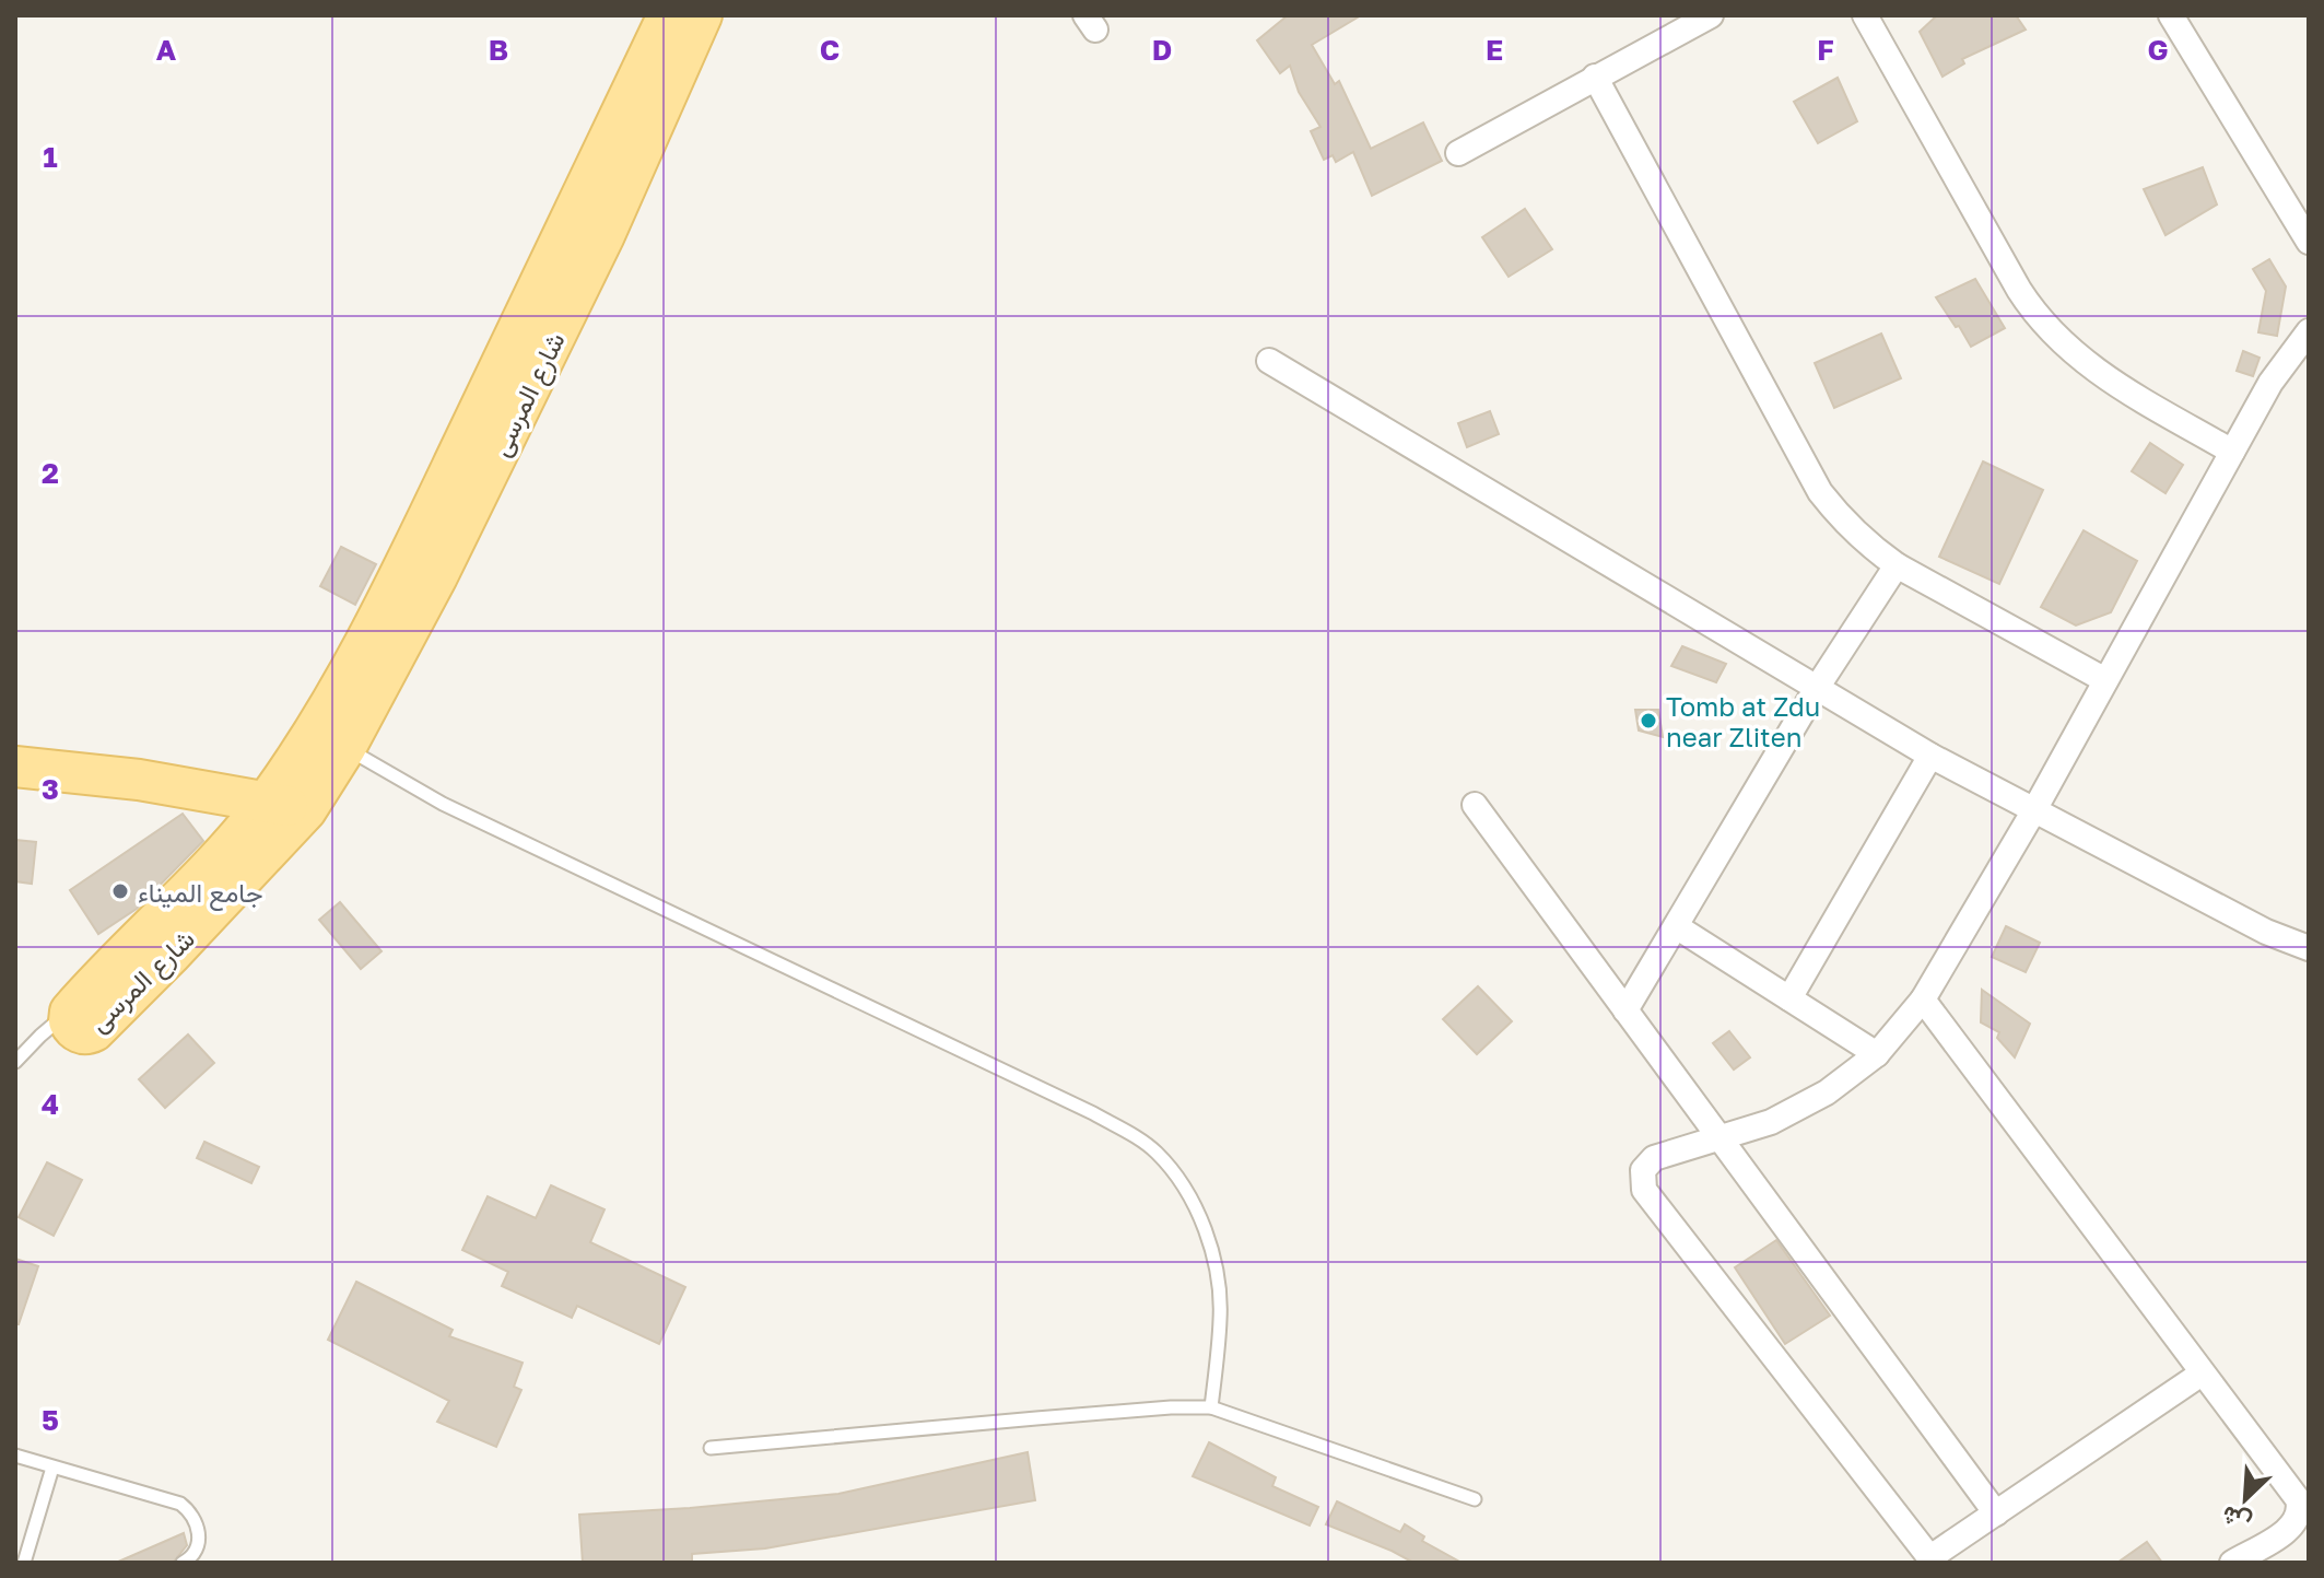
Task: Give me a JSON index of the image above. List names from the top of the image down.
{
  "streets": {
    "main road": ["شارع المرسى"]
  },
  "places": ["Tomb at Zdu near Zliten", "جامع الميناء"],
  "north": "bottom left",
  "grid": {
    "columns": [
      "A",
      "B",
      "C",
      "D",
      "E",
      "F",
      "G"
    ],
    "rows": [
      "1",
      "2",
      "3",
      "4",
      "5"
    ]
  }
}
